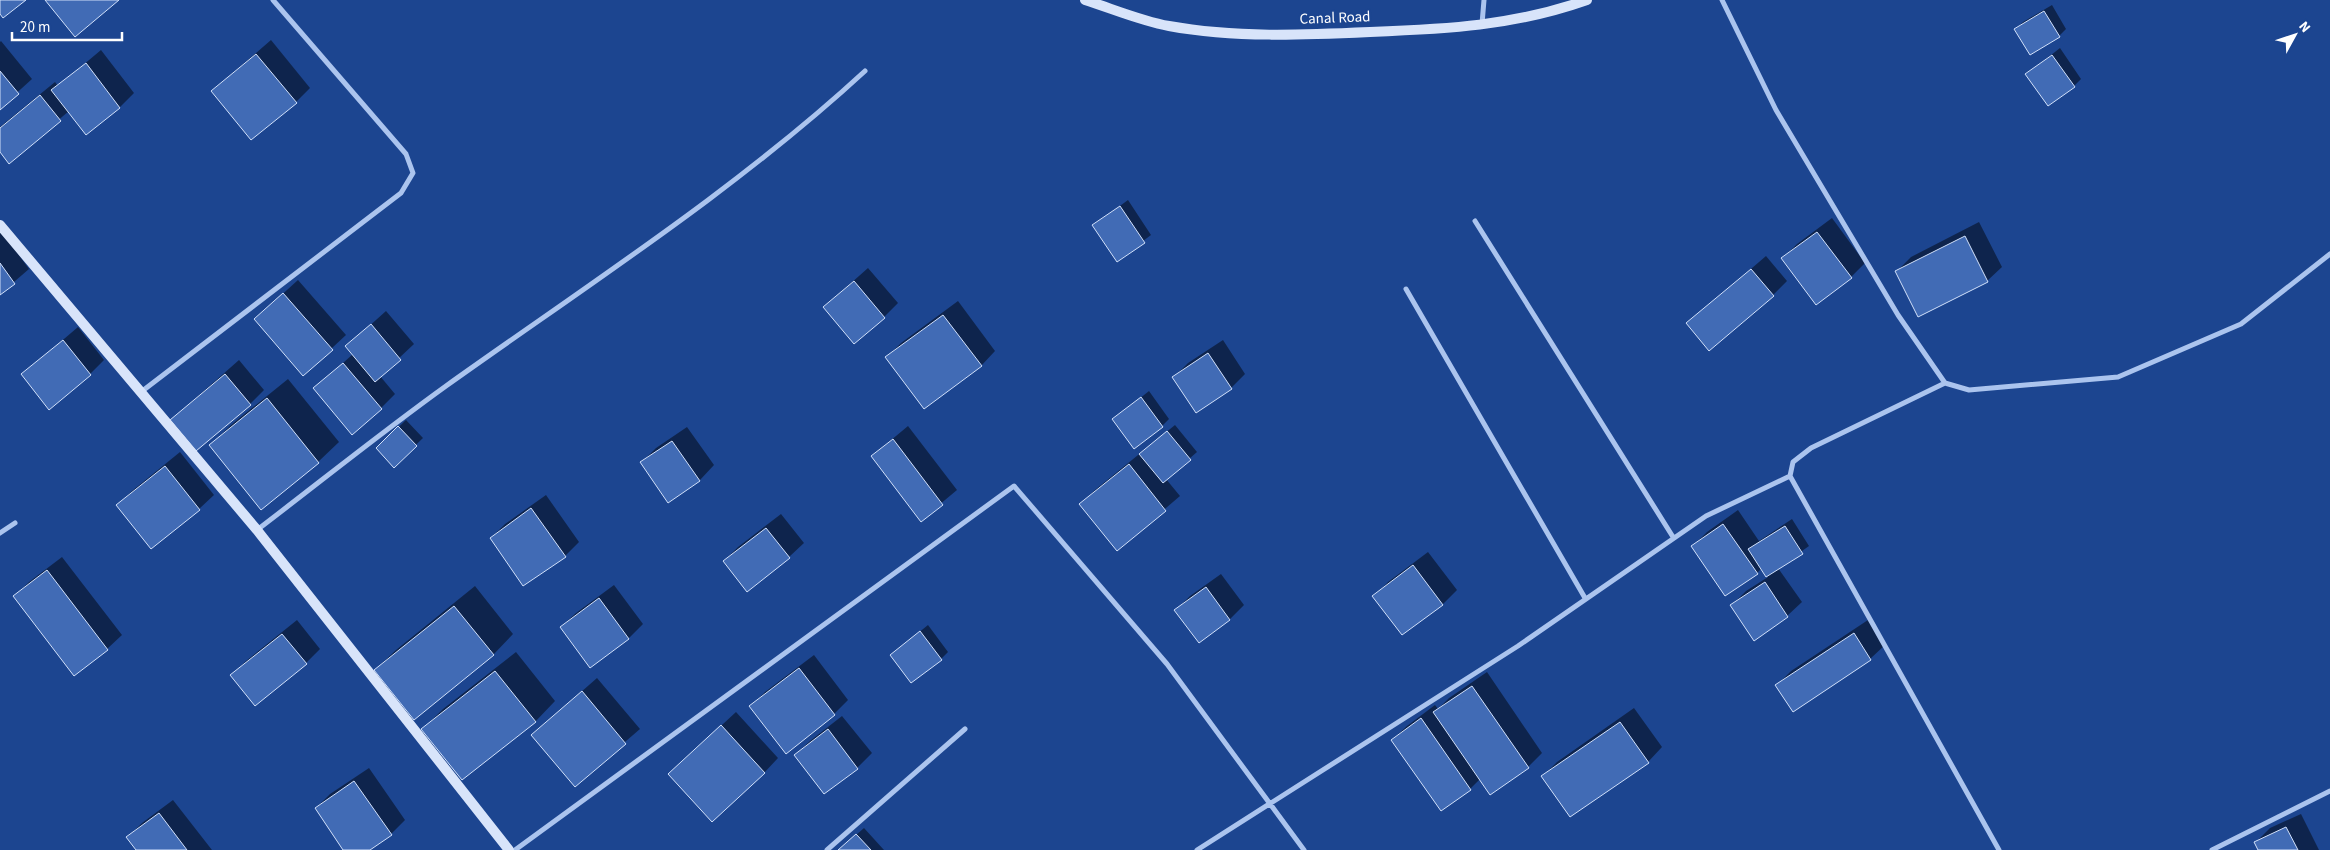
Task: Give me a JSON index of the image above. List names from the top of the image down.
{
  "streets": {
    "street": ["Canal Road"]
  },
  "scale_bar": "20 m",
  "north": "top right"
}
